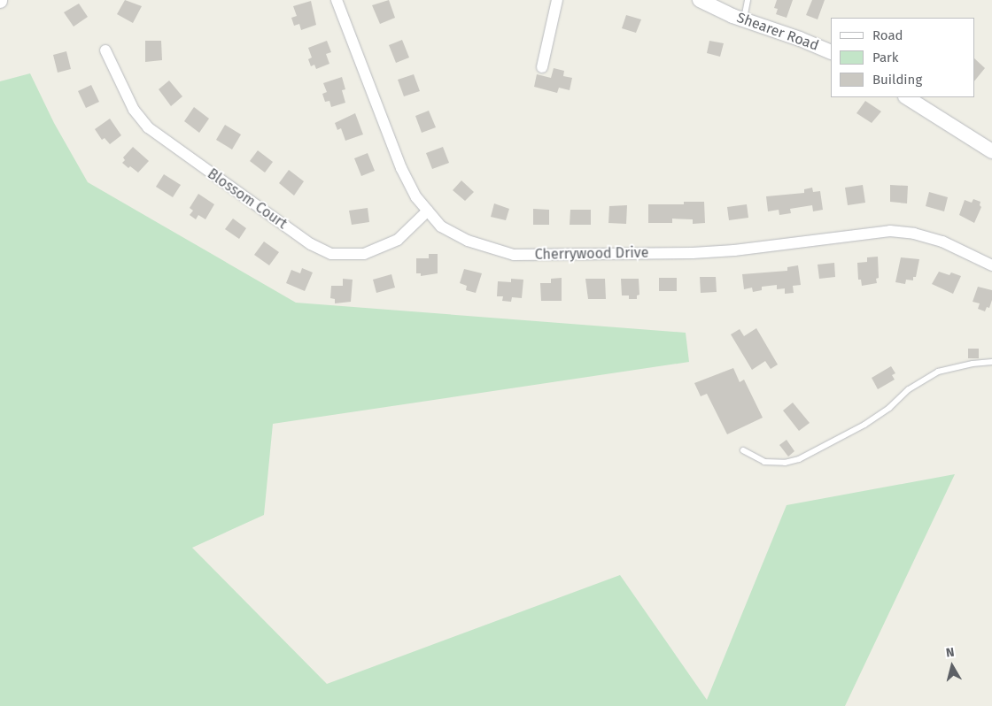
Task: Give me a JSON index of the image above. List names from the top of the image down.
{
  "streets": {
    "street": ["Shearer Road", "Blossom Court", "Cherrywood Drive"]
  },
  "crossings": [
    ["Blossom Court", "Cherrywood Drive"]
  ],
  "legend": ["Road", "Park", "Building"],
  "north": "top"
}
